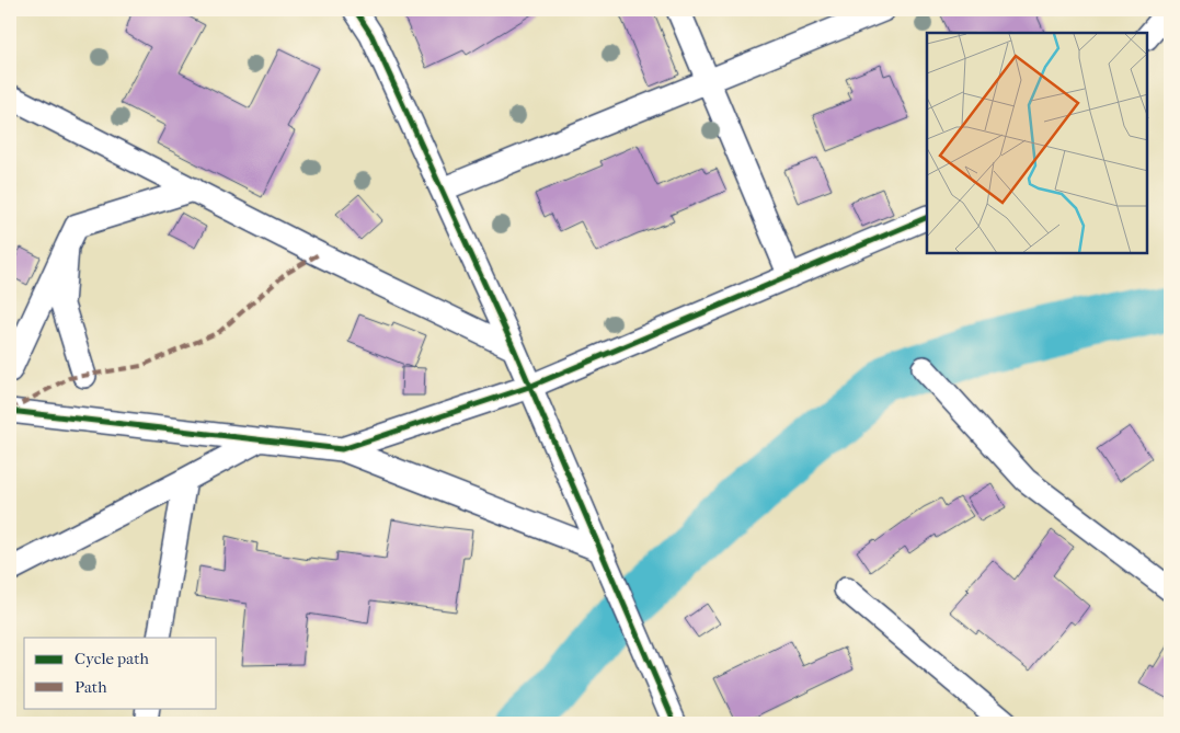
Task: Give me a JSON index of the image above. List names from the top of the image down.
{
  "legend": ["Cycle path", "Path"]
}
